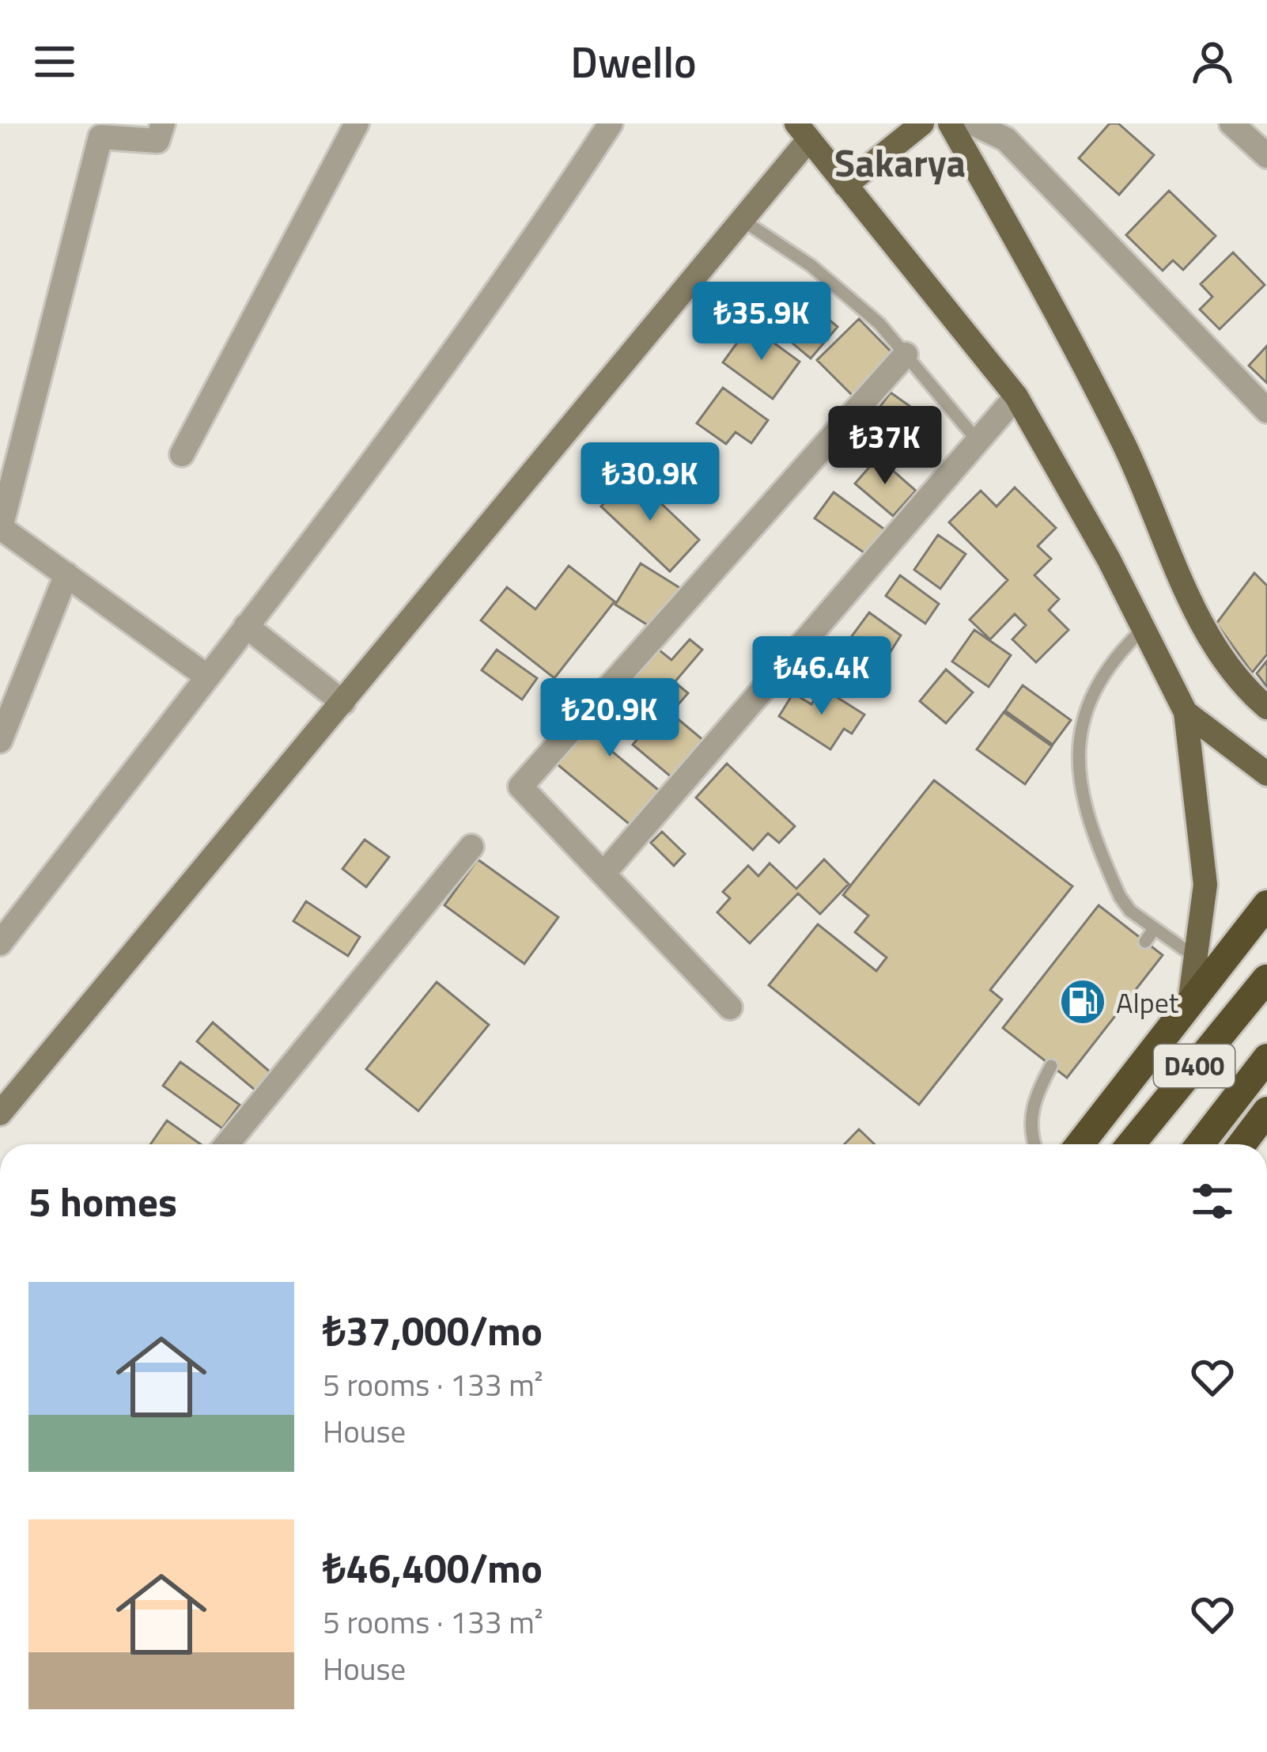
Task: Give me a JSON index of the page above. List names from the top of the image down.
{
  "streets": {
    "highway": ["D400"]
  },
  "districts": ["Sakarya"],
  "places": {
    "fuel station": ["Alpet"]
  },
  "page": {
    "header": "Dwello",
    "price": [
      "₺35.9K",
      "₺37K",
      "₺30.9K",
      "₺46.4K",
      "₺20.9K"
    ],
    "heading": "5 homes",
    "list": [
      {
        "name": "₺37,000/mo",
        "note": "5 rooms · 133 m² · House"
      },
      {
        "name": "₺46,400/mo",
        "note": "5 rooms · 133 m² · House"
      }
    ]
  }
}
